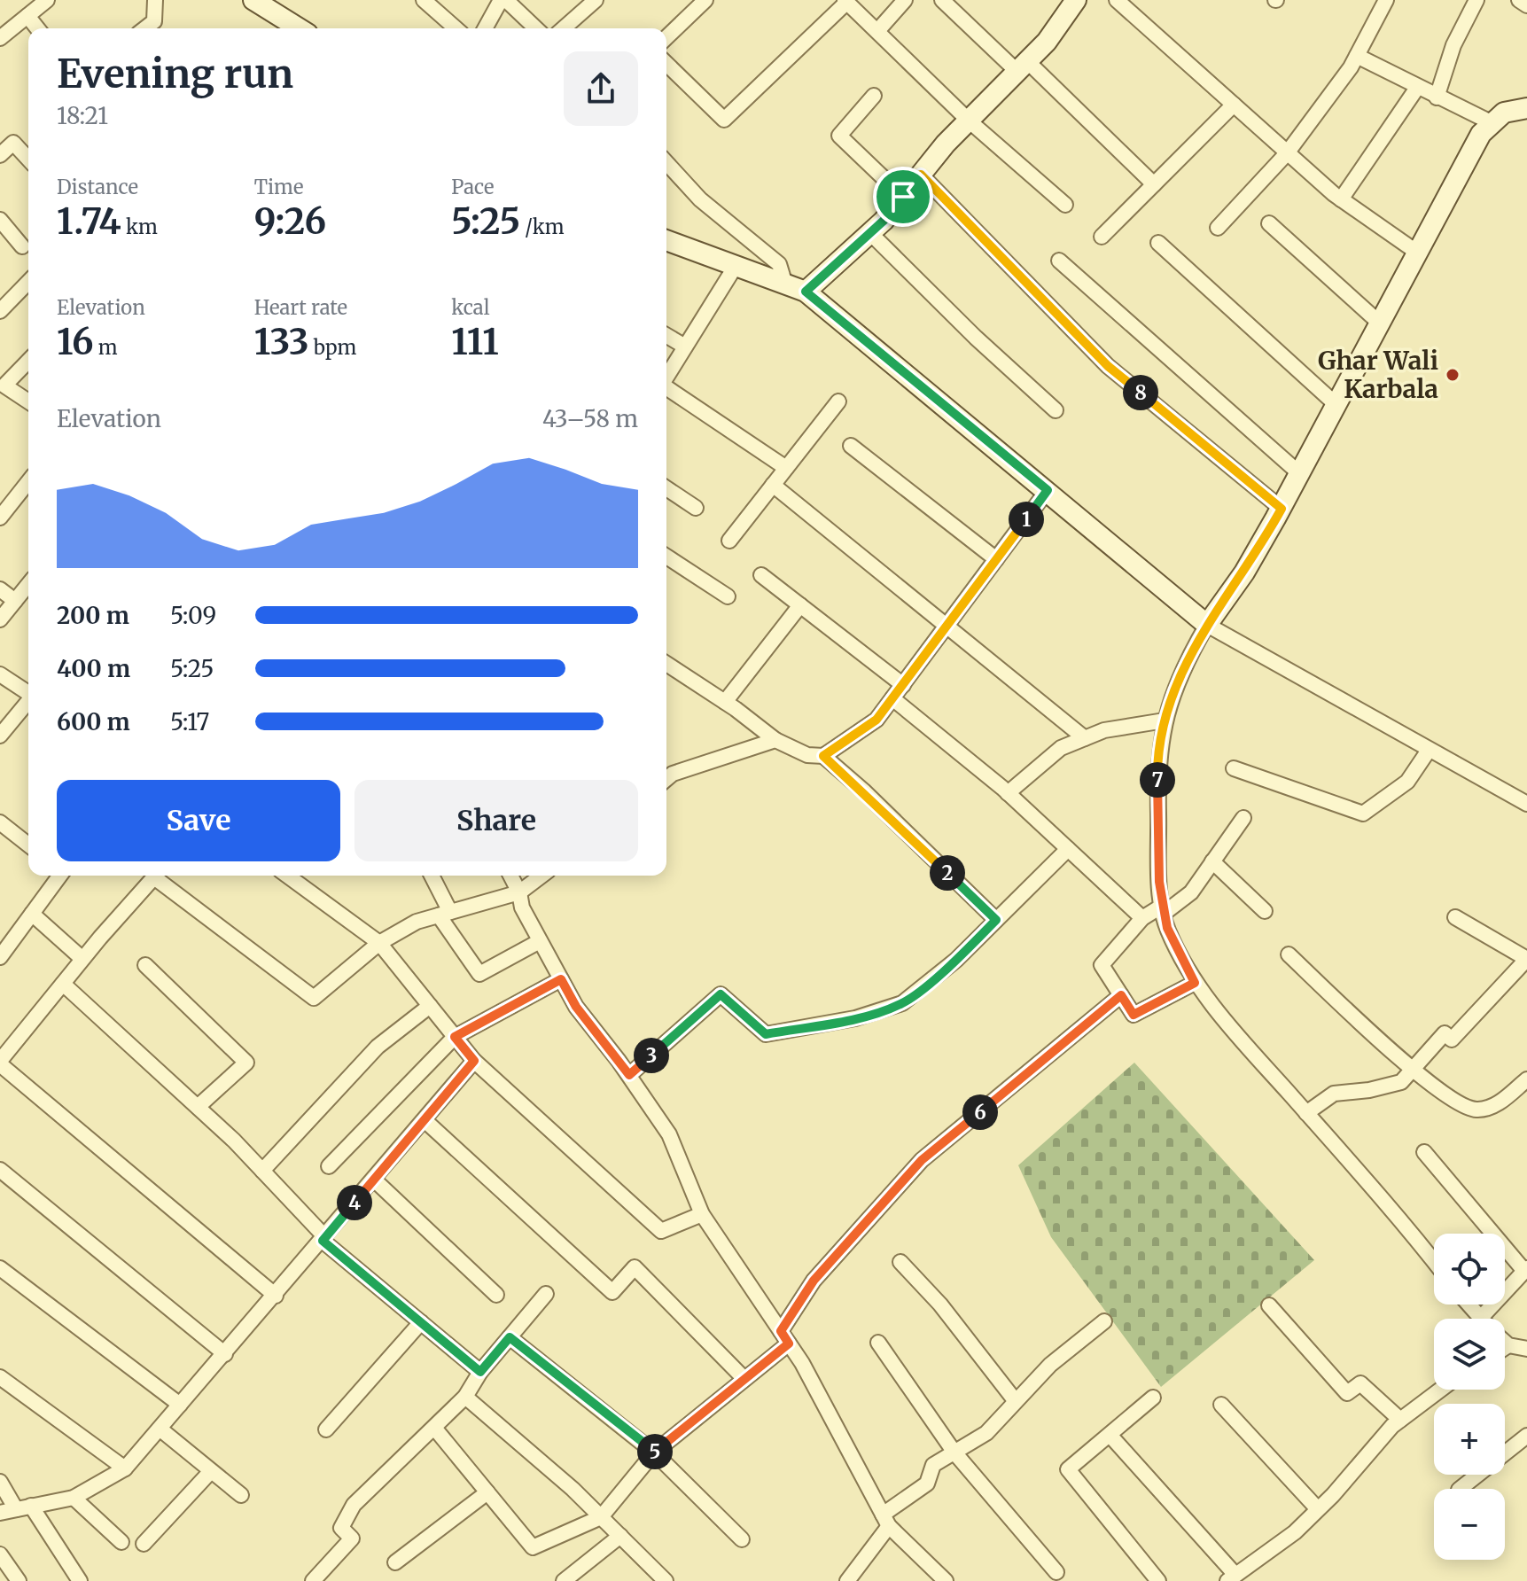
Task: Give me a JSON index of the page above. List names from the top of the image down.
{
  "places": ["Ghar Wali Karbala"],
  "page": {
    "heading": ["Evening run", "18:21"],
    "stats": [
      ["Distance", "1.74 km"],
      ["Time", "9:26"],
      ["Pace", "5:25 /km"],
      ["Elevation", "16 m"],
      ["Heart rate", "133 bpm"],
      ["kcal", "111"]
    ],
    "pins": [
      "8",
      "1",
      "7",
      "2",
      "3",
      "6",
      "4",
      "5"
    ],
    "chart": ["Elevation", "43–58 m"],
    "list": [
      {
        "name": "200 m",
        "note": "5:09"
      },
      {
        "name": "400 m",
        "note": "5:25"
      },
      {
        "name": "600 m",
        "note": "5:17"
      }
    ],
    "buttons": ["Save", "Share"],
    "map_buttons": ["+", "−"]
  }
}
